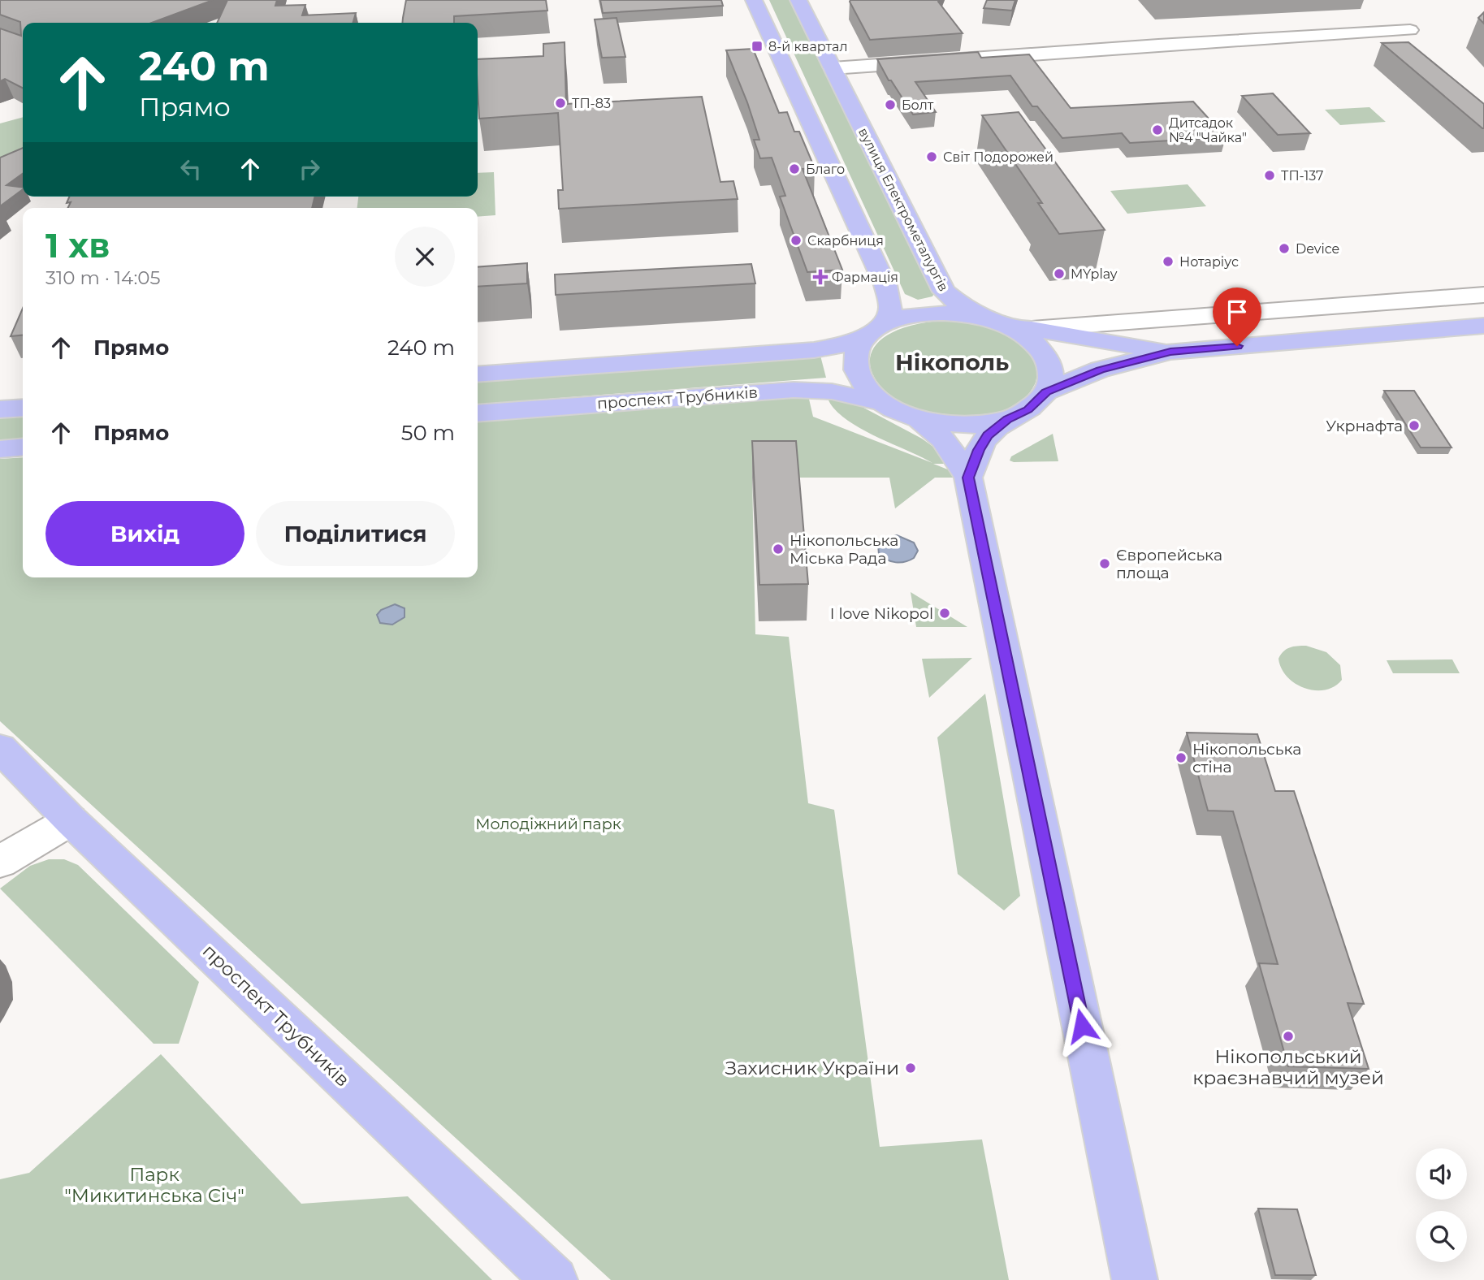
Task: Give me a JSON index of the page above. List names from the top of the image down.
{
  "streets": {
    "main road": ["вулиця Електрометалургів", "проспект Трубників"]
  },
  "crossings": [
    ["вулиця Електрометалургів", "проспект Трубників"]
  ],
  "districts": ["Нікополь"],
  "parks": ["Молодіжний парк", "Парк \"Микитинська Січ\""],
  "places": {
    "transit": ["8-й квартал"],
    "other": [
      "ТП-83",
      "Болт",
      "Дитсадок №4 \"Чайка\"",
      "Світ Подорожей",
      "Благо",
      "ТП-137",
      "Скарбниця",
      "Device",
      "Нотаріус",
      "MYplay",
      "Укрнафта",
      "Нiкопольська Міська Рада",
      "Європейська площа",
      "I love Nikopol",
      "Нікопольська стіна",
      "Нiкопольський краєзнавчий музей",
      "Захисник України"
    ],
    "health": ["Фармація"]
  },
  "page": {
    "turn": ["240 m", "Прямо"],
    "heading": ["1 хв", "310 m · 14:05"],
    "list": [
      {
        "name": "Прямо",
        "value": "240 m"
      },
      {
        "name": "Прямо",
        "value": "50 m"
      }
    ],
    "buttons": ["Вихід", "Поділитися"]
  }
}
